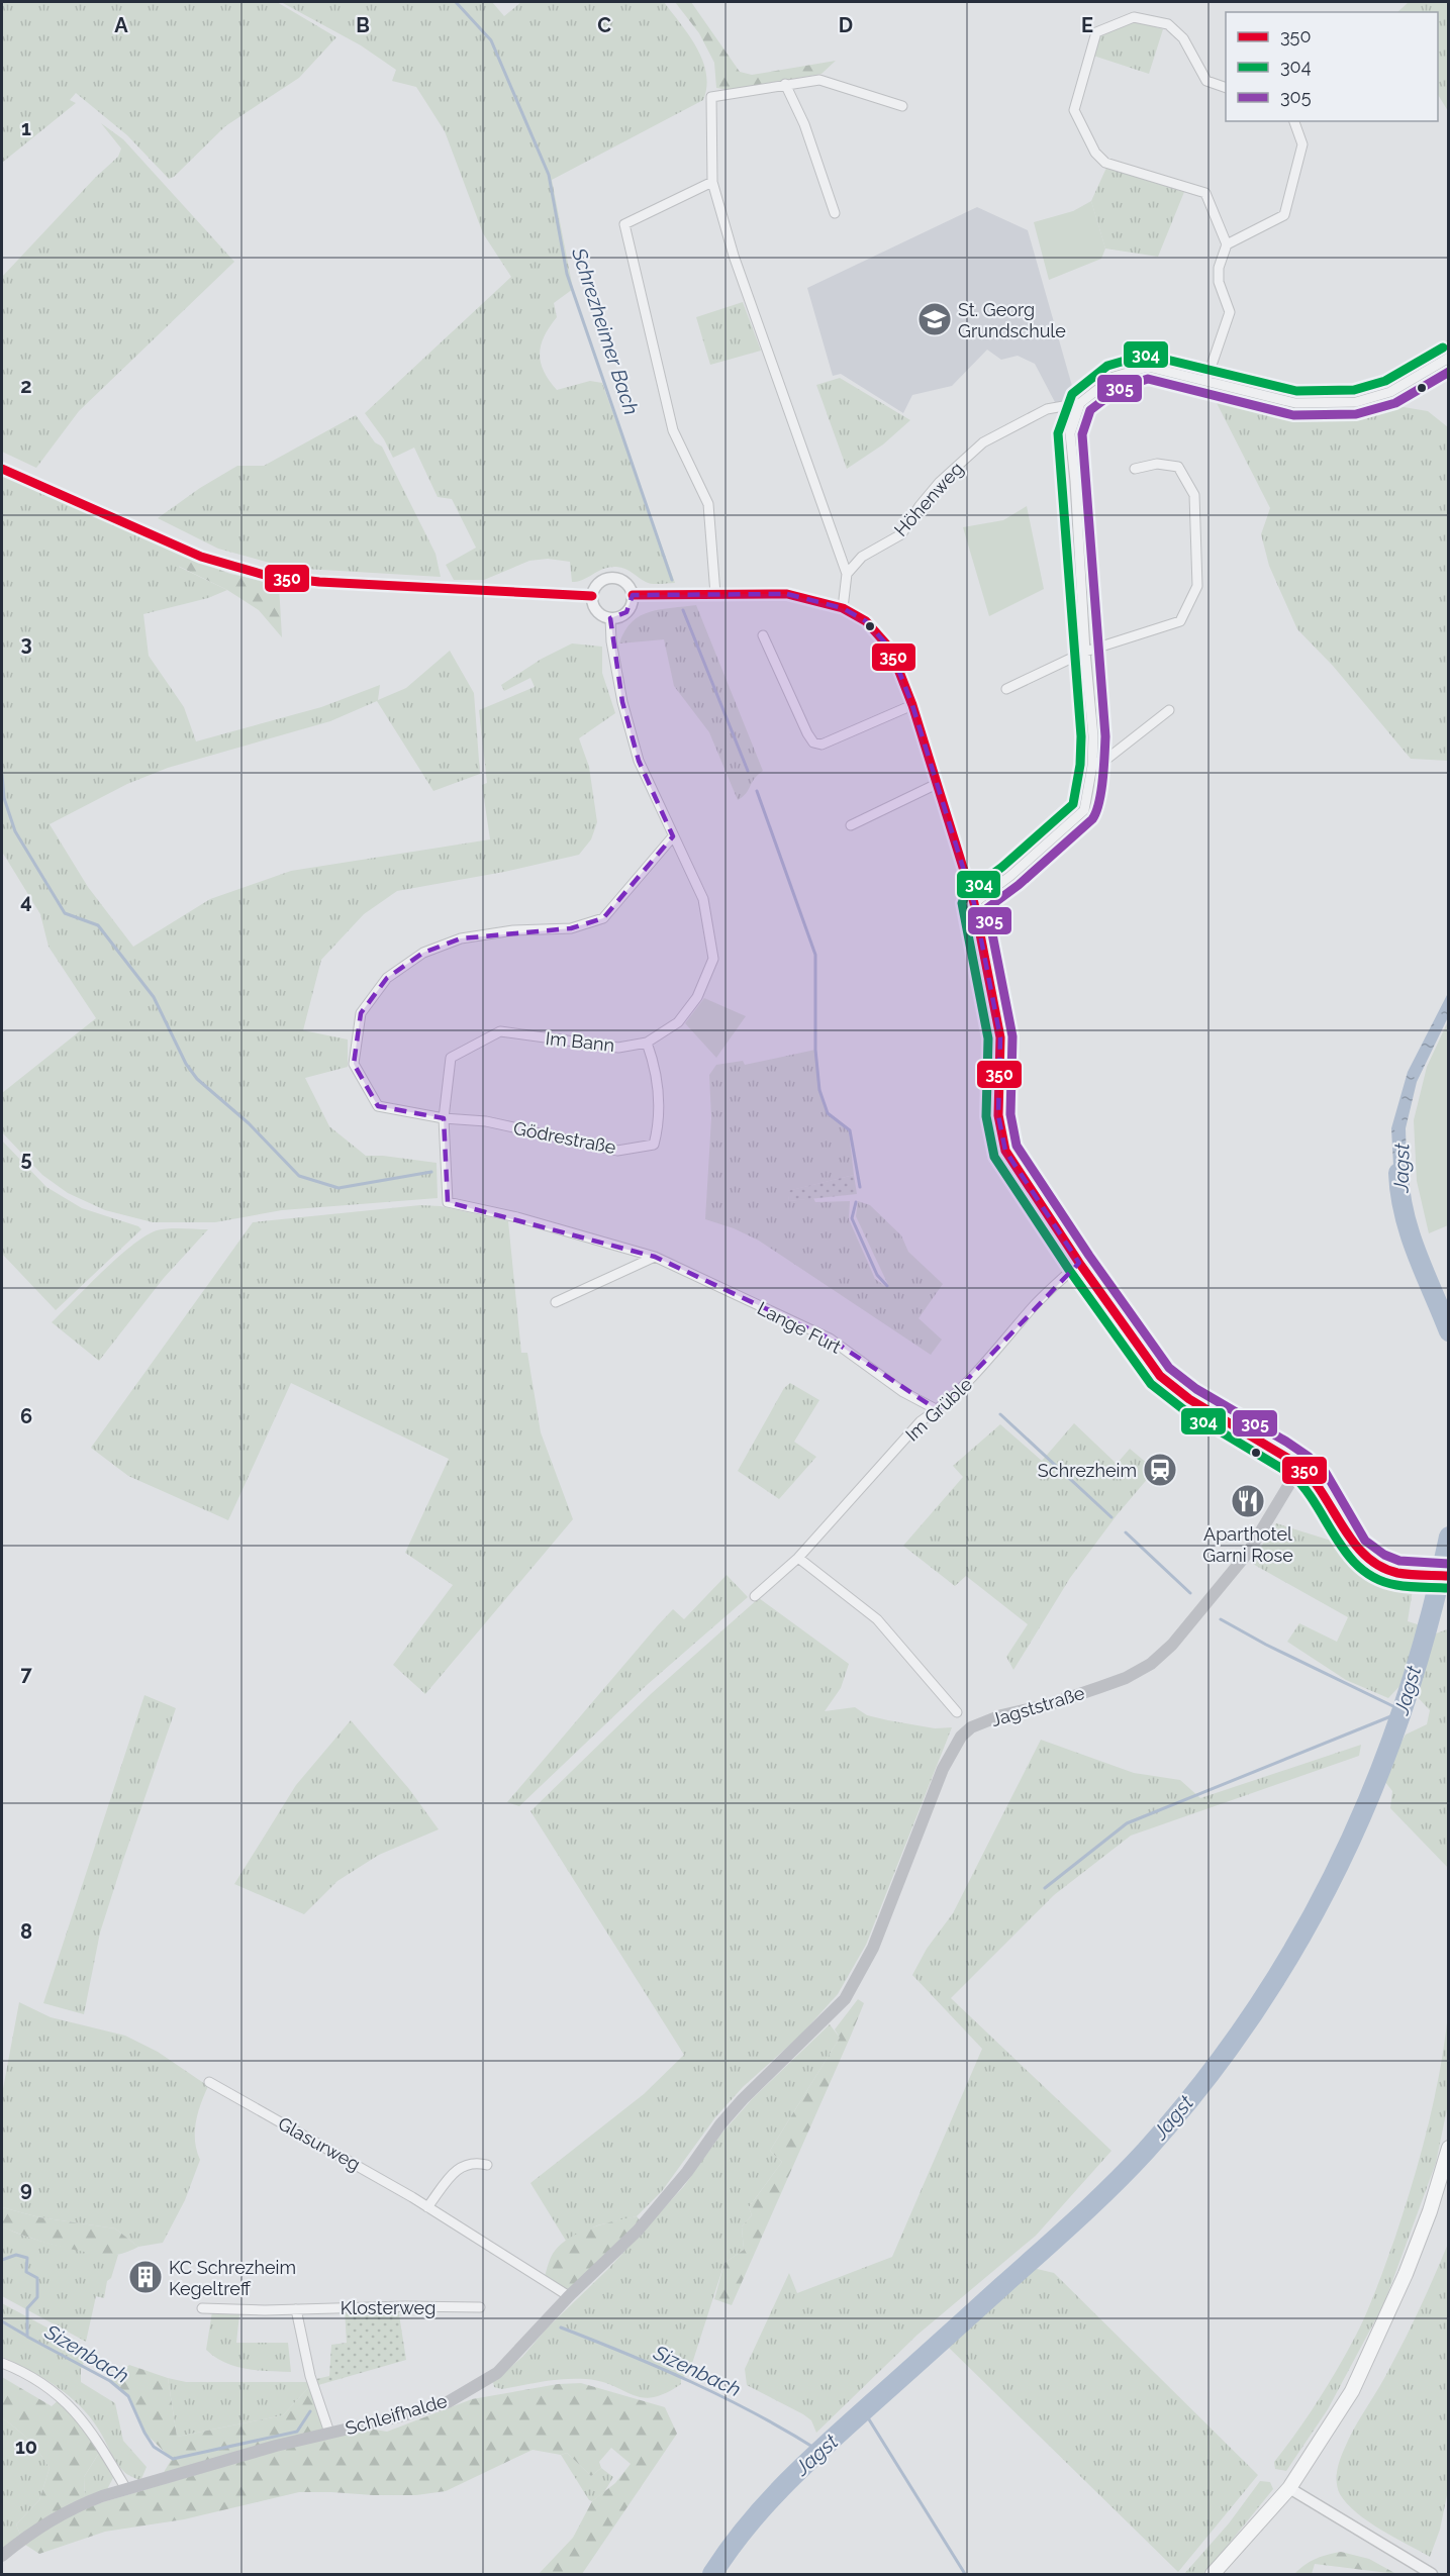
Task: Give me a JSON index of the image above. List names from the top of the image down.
{
  "streets": {
    "main road": ["Jagststraße", "Schleifhalde"],
    "street": [
      "Höhenweg",
      "Im Bann",
      "Gödrestraße",
      "Lange Furt",
      "Im Grüble",
      "Glasurweg",
      "Klosterweg"
    ]
  },
  "crossings": [
    ["Im Bann", "Gödrestraße"],
    ["Im Bann", "Lange Furt"],
    ["Lange Furt", "Im Grüble"],
    ["Jagststraße", "Glasurweg"],
    ["Jagststraße", "Schleifhalde"],
    ["Glasurweg", "Schleifhalde"]
  ],
  "water": ["Schrezheimer Bach", "Jagst", "Sizenbach"],
  "places": {
    "school or university": ["St. Georg Grundschule"],
    "station": ["Schrezheim"],
    "restaurant": ["Aparthotel Garni Rose"],
    "building": ["KC Schrezheim Kegeltreff"]
  },
  "lines": ["transit line 304", "transit line 305", "transit line 350"],
  "legend": ["350", "304", "305"],
  "grid": {
    "columns": [
      "A",
      "B",
      "C",
      "D",
      "E"
    ],
    "rows": [
      "1",
      "2",
      "3",
      "4",
      "5",
      "6",
      "7",
      "8",
      "9",
      "10"
    ]
  }
}
